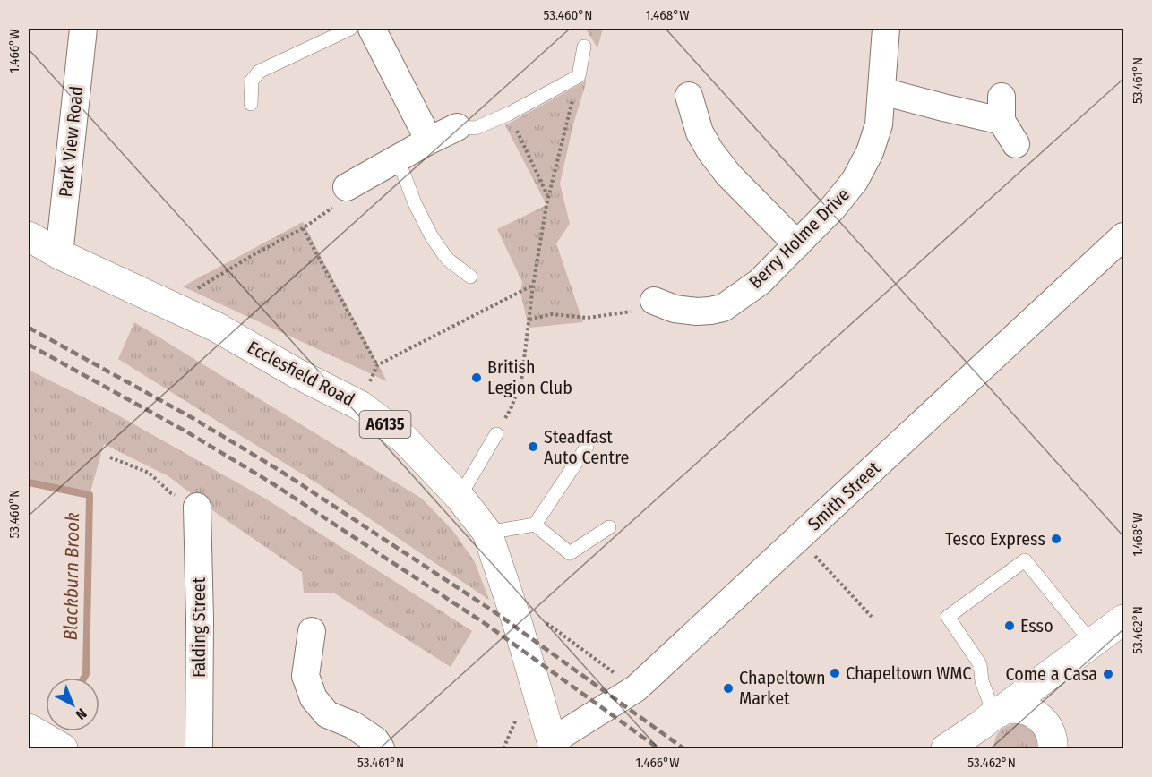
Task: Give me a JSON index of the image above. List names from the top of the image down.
{
  "streets": {
    "main road": ["Ecclesfield Road", "A6135"],
    "street": [
      "Park View Road",
      "Berry Holme Drive",
      "Smith Street",
      "Falding Street"
    ]
  },
  "crossings": [
    ["Park View Road", "Ecclesfield Road"],
    ["Ecclesfield Road", "Smith Street"]
  ],
  "water": ["Blackburn Brook"],
  "places": [
    "British Legion Club",
    "Steadfast Auto Centre",
    "Tesco Express",
    "Esso",
    "Chapeltown WMC",
    "Come a Casa",
    "Chapeltown Market"
  ],
  "north": "bottom right",
  "coordinates": [
    "53.460°N",
    "1.468°W",
    "1.466°W",
    "53.461°N",
    "53.462°N"
  ]
}
